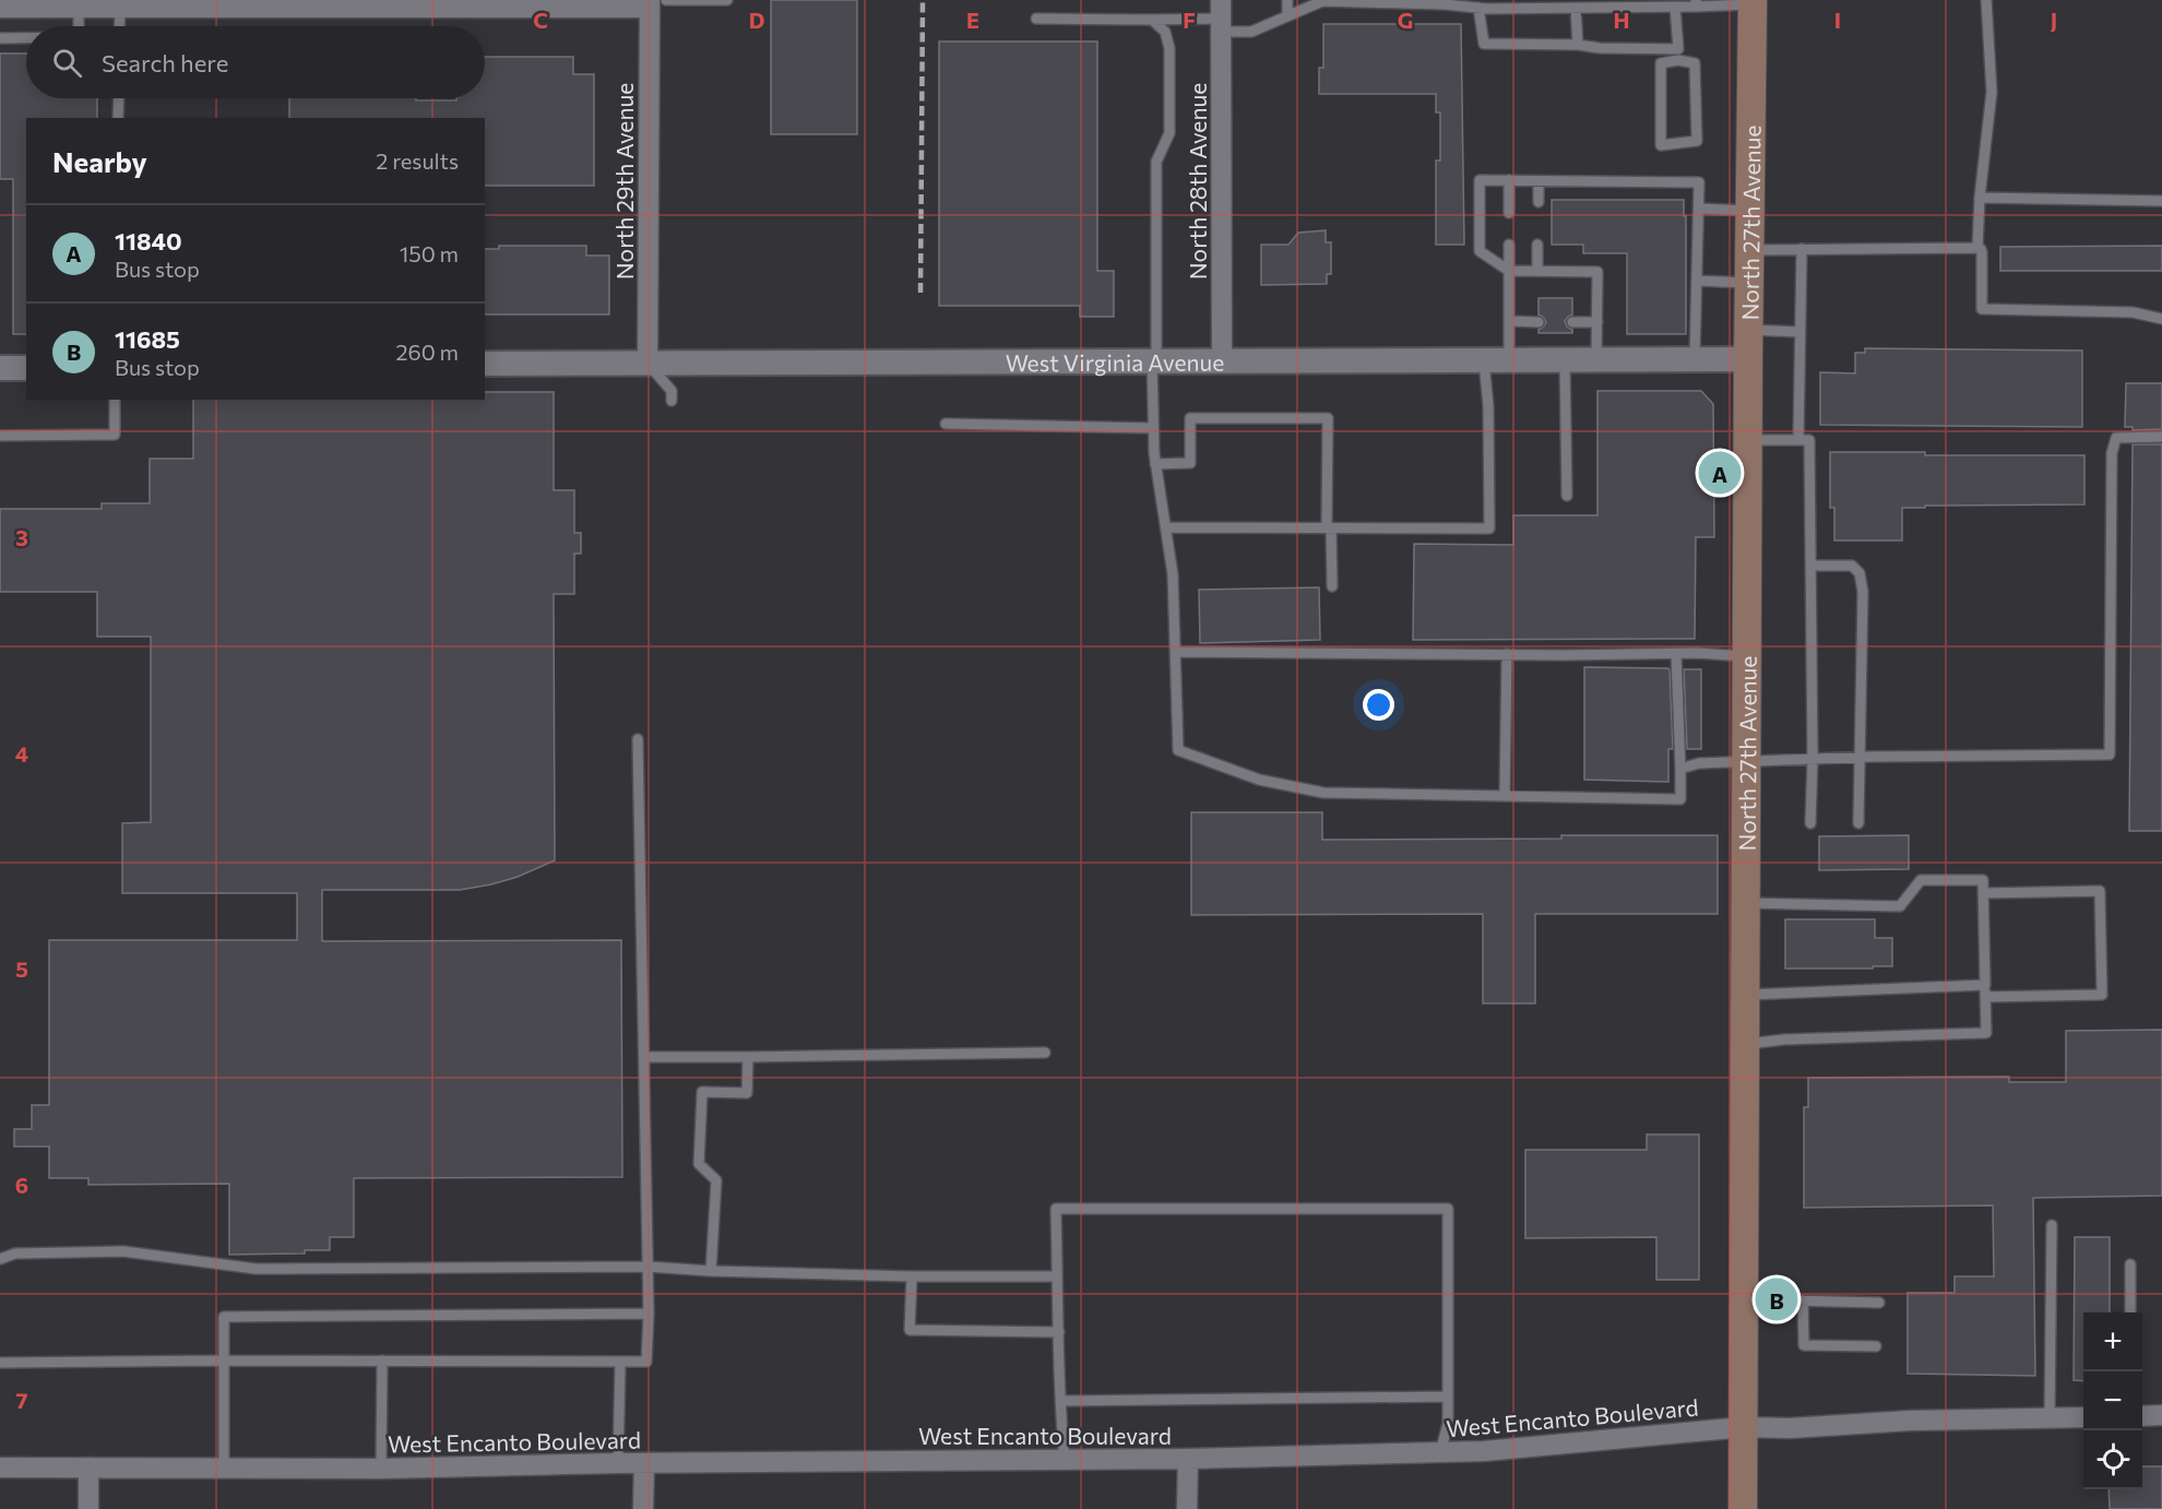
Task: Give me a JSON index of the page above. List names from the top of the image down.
{
  "streets": {
    "main road": ["North 27th Avenue"],
    "street": [
      "North 29th Avenue",
      "North 28th Avenue",
      "West Virginia Avenue",
      "West Encanto Boulevard"
    ]
  },
  "crossings": [
    ["North 29th Avenue", "West Virginia Avenue"],
    ["North 28th Avenue", "West Virginia Avenue"],
    ["North 27th Avenue", "West Virginia Avenue"],
    ["North 27th Avenue", "West Encanto Boulevard"]
  ],
  "page": {
    "search": "Search here",
    "heading": ["Nearby", "2 results"],
    "list": [
      {
        "mark": "A",
        "name": "11840",
        "note": "Bus stop",
        "value": "150 m"
      },
      {
        "mark": "B",
        "name": "11685",
        "note": "Bus stop",
        "value": "260 m"
      }
    ],
    "pins": ["A", "B"],
    "map_buttons": ["+", "−"]
  },
  "grid": {
    "columns": [
      "C",
      "D",
      "E",
      "F",
      "G",
      "H",
      "I",
      "J"
    ],
    "rows": [
      "3",
      "4",
      "5",
      "6",
      "7"
    ]
  }
}
